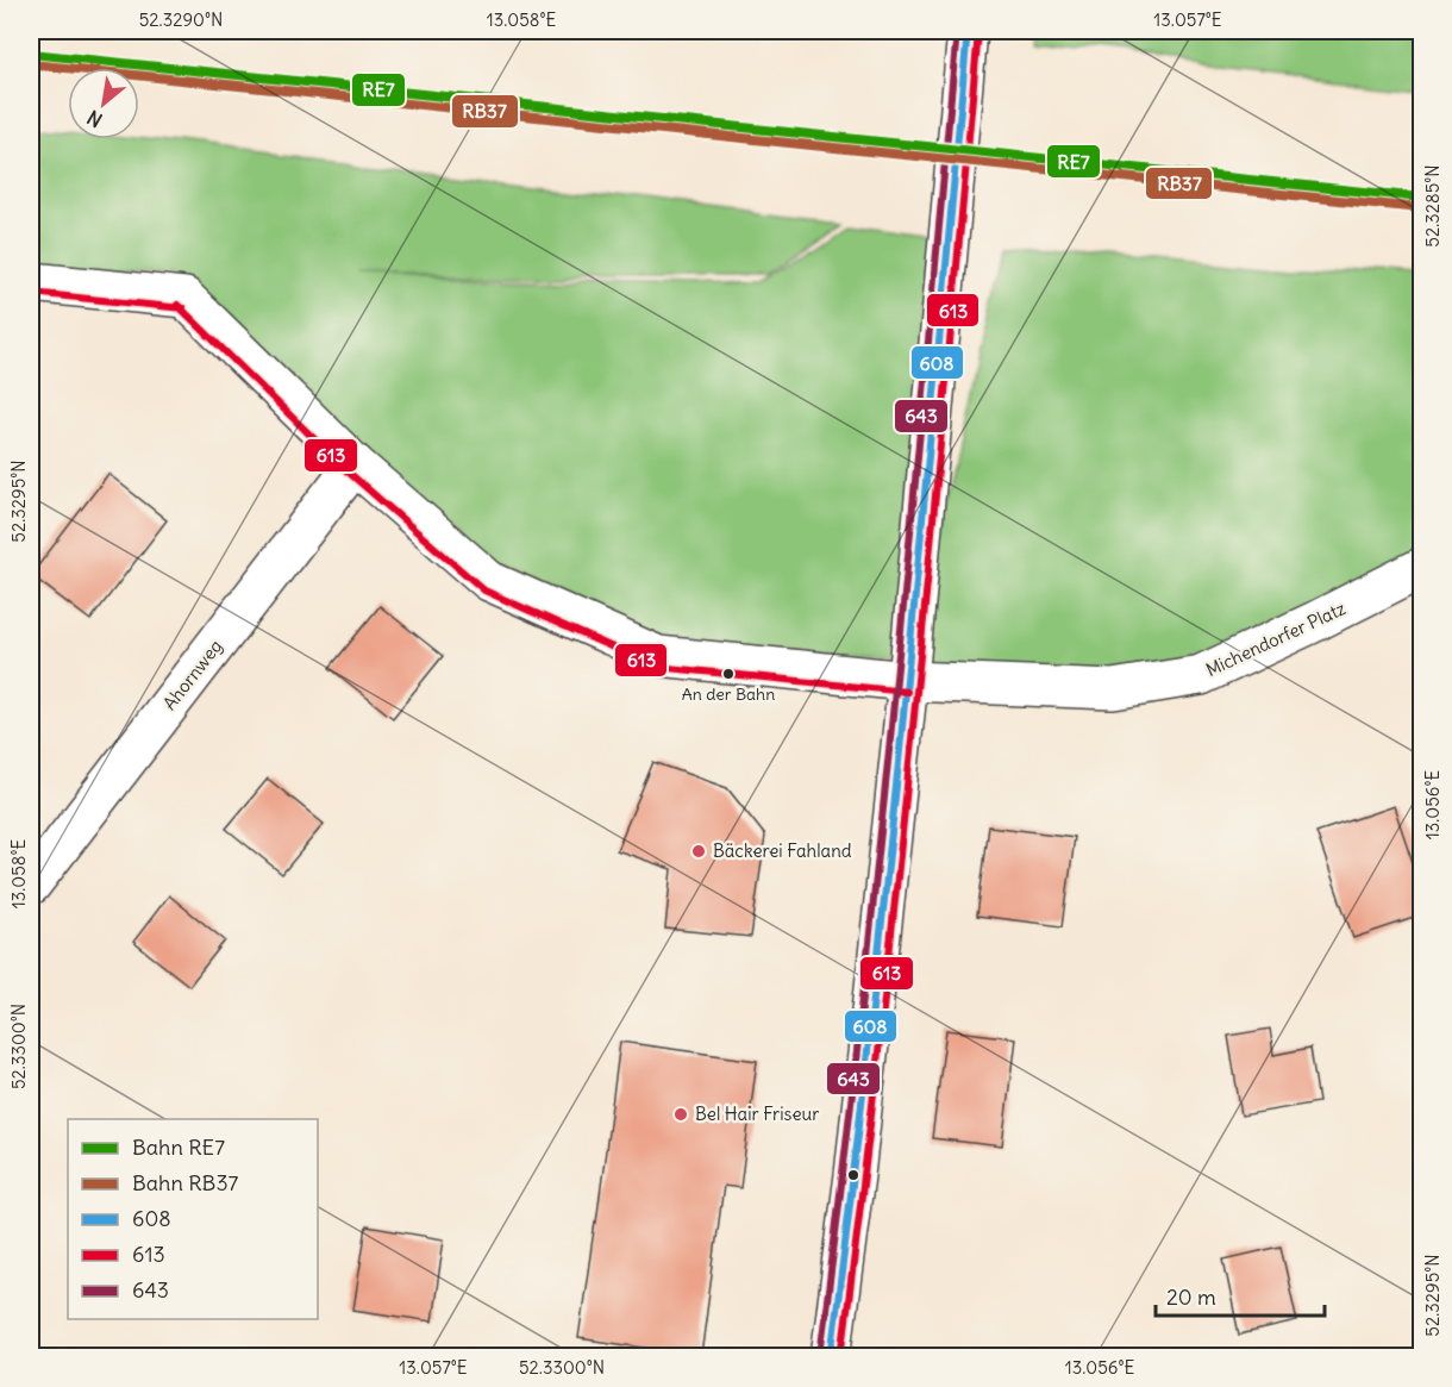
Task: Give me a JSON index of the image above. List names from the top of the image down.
{
  "streets": {
    "street": ["Michendorfer Platz", "Ahornweg"]
  },
  "crossings": [
    ["Michendorfer Platz", "Ahornweg"]
  ],
  "places": ["An der Bahn", "Bäckerei Fahland", "Bel Hair Friseur"],
  "lines": [
    "transit line 608",
    "transit line 643",
    "transit line 613",
    "rail line RE7",
    "rail line RB37"
  ],
  "legend": [
    "Bahn RE7",
    "Bahn RB37",
    "608",
    "613",
    "643"
  ],
  "scale_bar": "20 m",
  "north": "bottom left",
  "coordinates": [
    "52.3290°N",
    "13.058°E",
    "13.057°E",
    "52.3285°N",
    "52.3295°N",
    "13.056°E",
    "52.3300°N"
  ]
}
